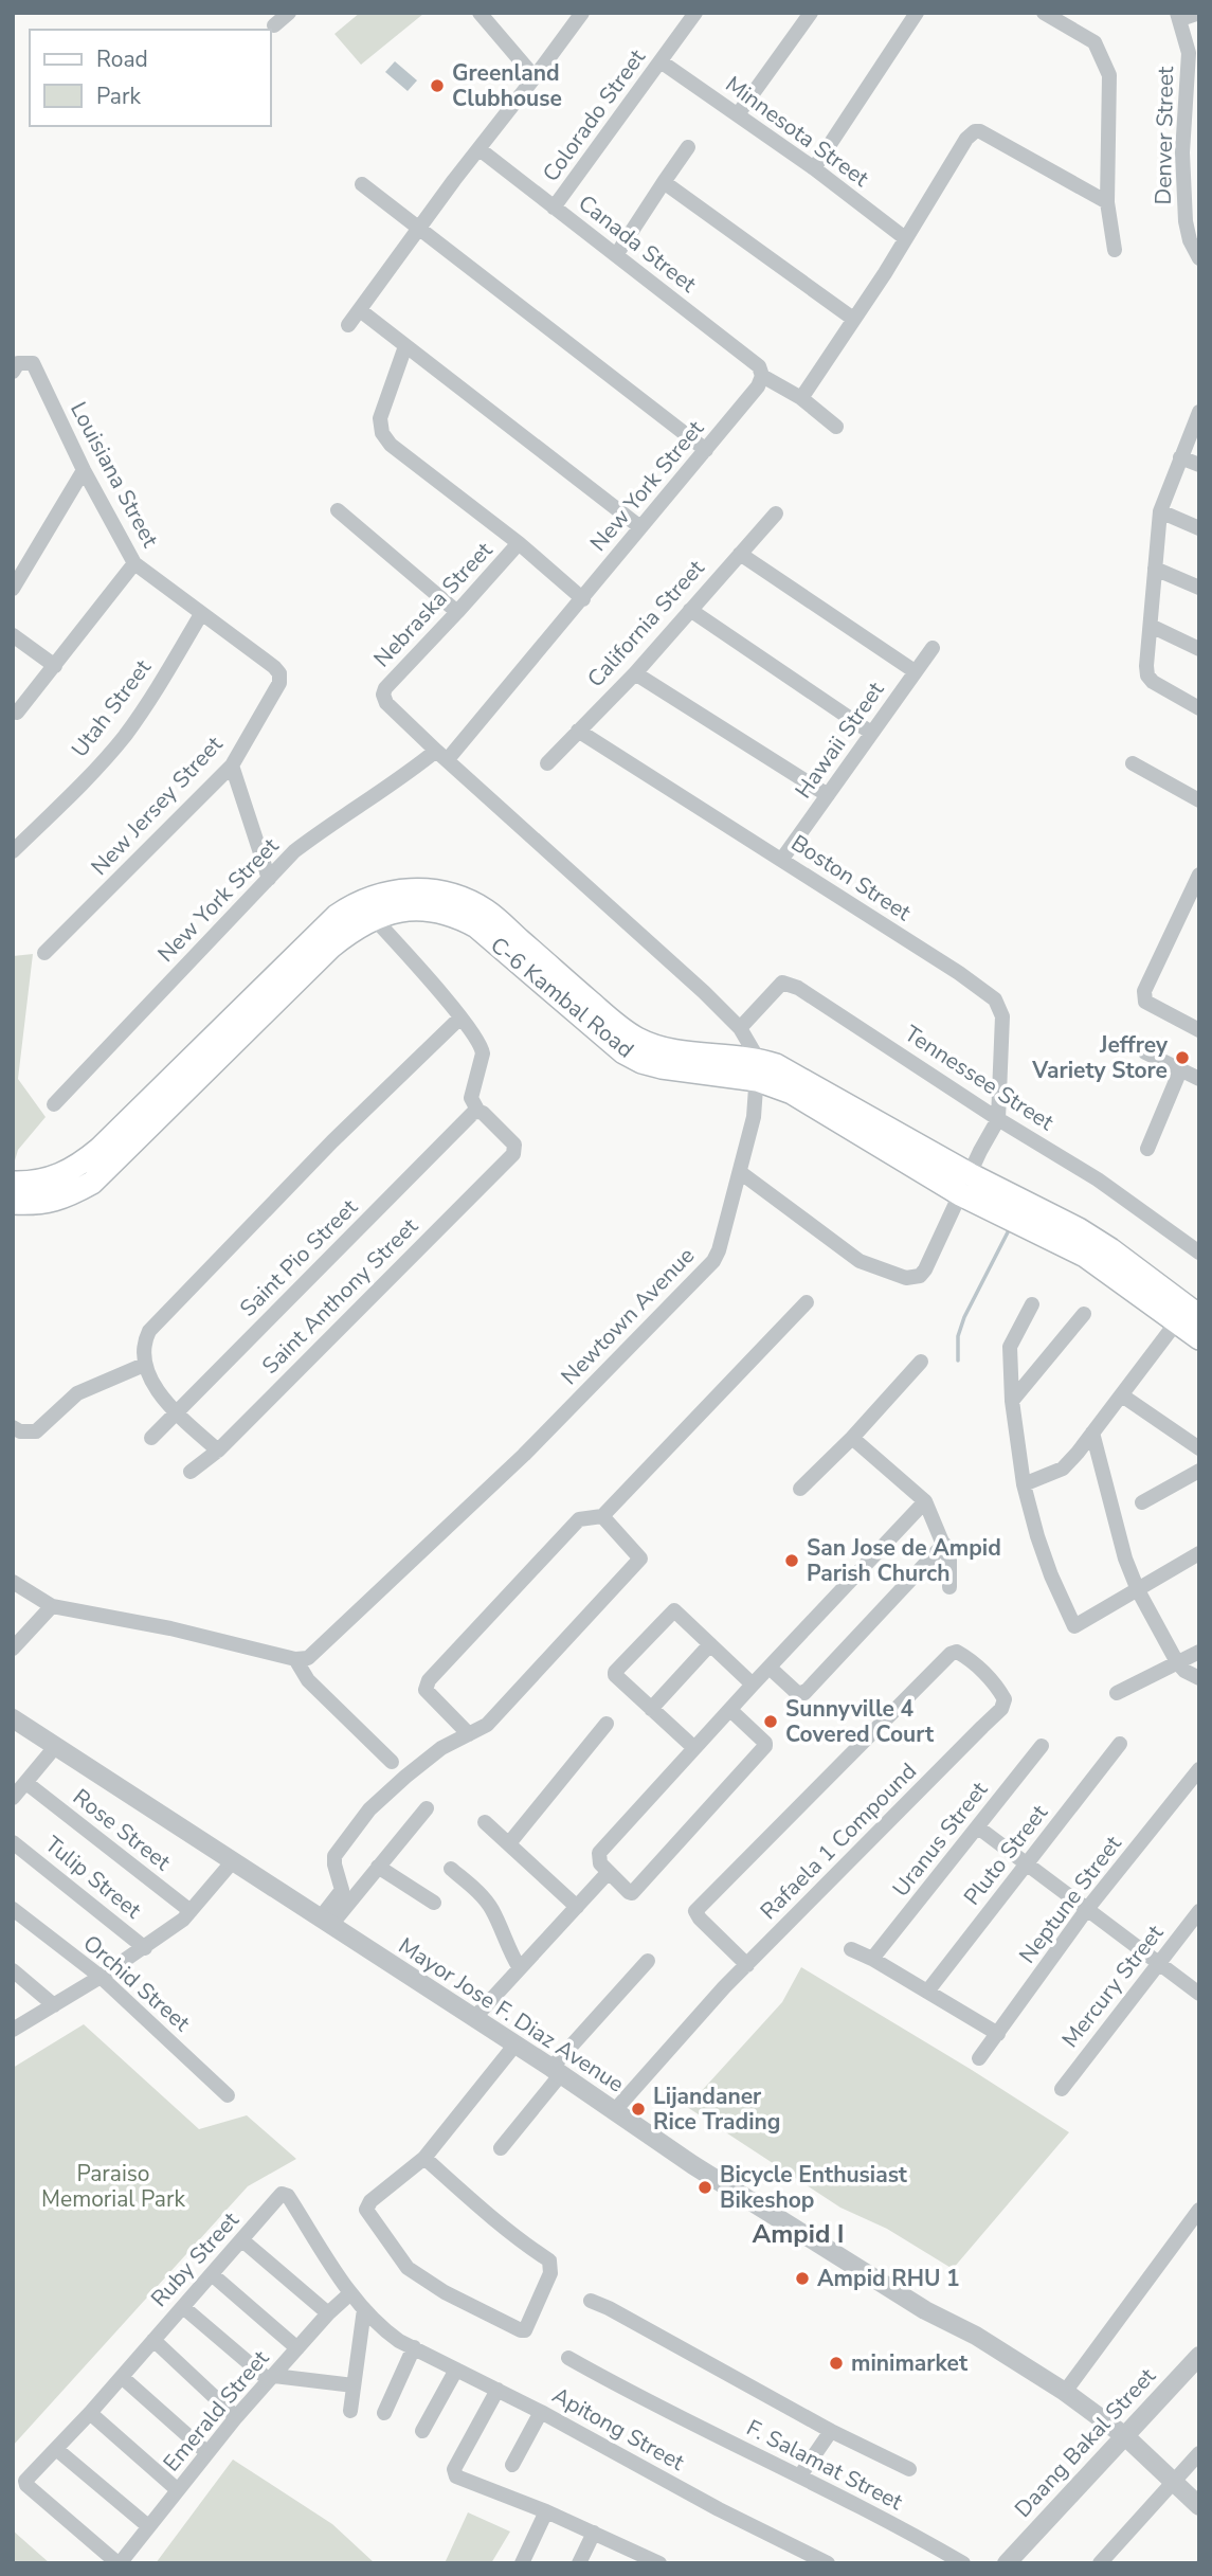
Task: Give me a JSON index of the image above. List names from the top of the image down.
{
  "streets": {
    "main road": ["C-6 Kambal Road"],
    "street": [
      "Colorado Street",
      "Minnesota Street",
      "Denver Street",
      "Canada Street",
      "Louisiana Street",
      "New York Street",
      "Nebraska Street",
      "California Street",
      "Utah Street",
      "Hawaii Street",
      "New Jersey Street",
      "Boston Street",
      "Tennessee Street",
      "Saint Pio Street",
      "Saint Anthony Street",
      "Newtown Avenue",
      "Rose Street",
      "Uranus Street",
      "Rafaela 1 Compound",
      "Pluto Street",
      "Tulip Street",
      "Neptune Street",
      "Orchid Street",
      "Mercury Street",
      "Mayor Jose F. Diaz Avenue",
      "Ruby Street",
      "Emerald Street",
      "Apitong Street",
      "Daang Bakal Street",
      "F. Salamat Street"
    ]
  },
  "crossings": [
    ["Colorado Street", "Minnesota Street"],
    ["Colorado Street", "Canada Street"],
    ["Canada Street", "New York Street"],
    ["Louisiana Street", "Utah Street"],
    ["Louisiana Street", "New Jersey Street"],
    ["New York Street", "Nebraska Street"],
    ["California Street", "Boston Street"],
    ["Hawaii Street", "Boston Street"],
    ["Boston Street", "Tennessee Street"],
    ["C-6 Kambal Road", "Newtown Avenue"],
    ["Saint Pio Street", "Saint Anthony Street"],
    ["Rafaela 1 Compound", "Mayor Jose F. Diaz Avenue"],
    ["Mayor Jose F. Diaz Avenue", "Daang Bakal Street"],
    ["Ruby Street", "Emerald Street"],
    ["Ruby Street", "Apitong Street"]
  ],
  "districts": ["Ampid I"],
  "parks": ["Paraiso Memorial Park"],
  "places": [
    "Greenland Clubhouse",
    "Jeffrey Variety Store",
    "San Jose de Ampid Parish Church",
    "Sunnyville 4 Covered Court",
    "Lijandaner Rice Trading",
    "Bicycle Enthusiast Bikeshop",
    "Ampid RHU 1",
    "minimarket"
  ],
  "legend": ["Road", "Park"]
}
